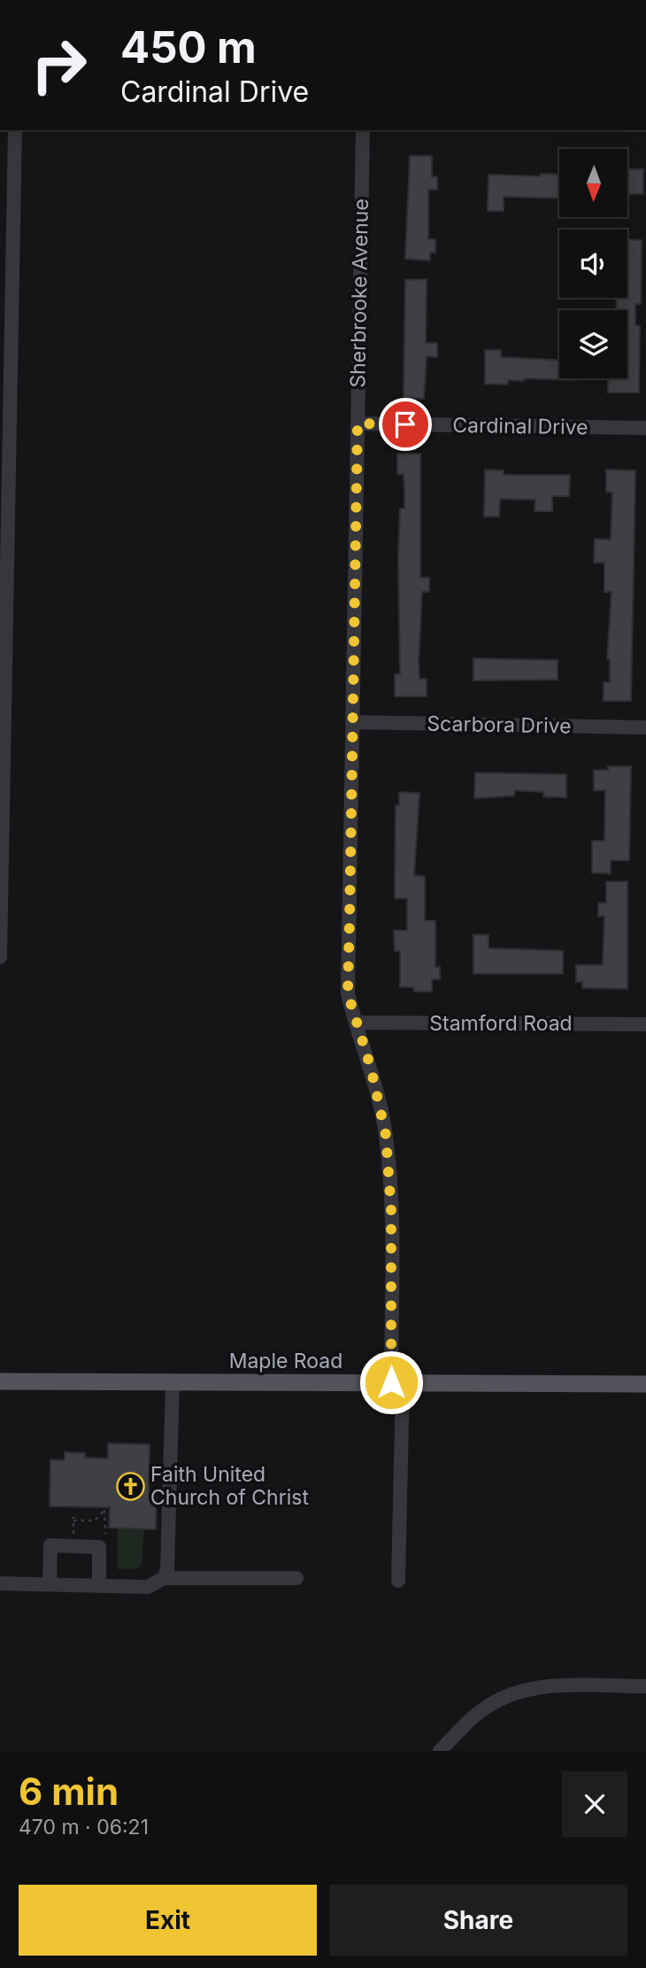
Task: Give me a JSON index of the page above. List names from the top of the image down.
{
  "streets": {
    "main road": ["Maple Road"],
    "street": [
      "Sherbrooke Avenue",
      "Cardinal Drive",
      "Scarbora Drive",
      "Stamford Road"
    ]
  },
  "crossings": [
    ["Sherbrooke Avenue", "Cardinal Drive"],
    ["Sherbrooke Avenue", "Scarbora Drive"],
    ["Sherbrooke Avenue", "Stamford Road"],
    ["Sherbrooke Avenue", "Maple Road"]
  ],
  "places": {
    "church": ["Faith United Church of Christ"]
  },
  "north": "bottom",
  "page": {
    "turn": ["450 m", "Cardinal Drive"],
    "heading": ["6 min", "470 m · 06:21"],
    "buttons": ["Exit", "Share"]
  }
}
